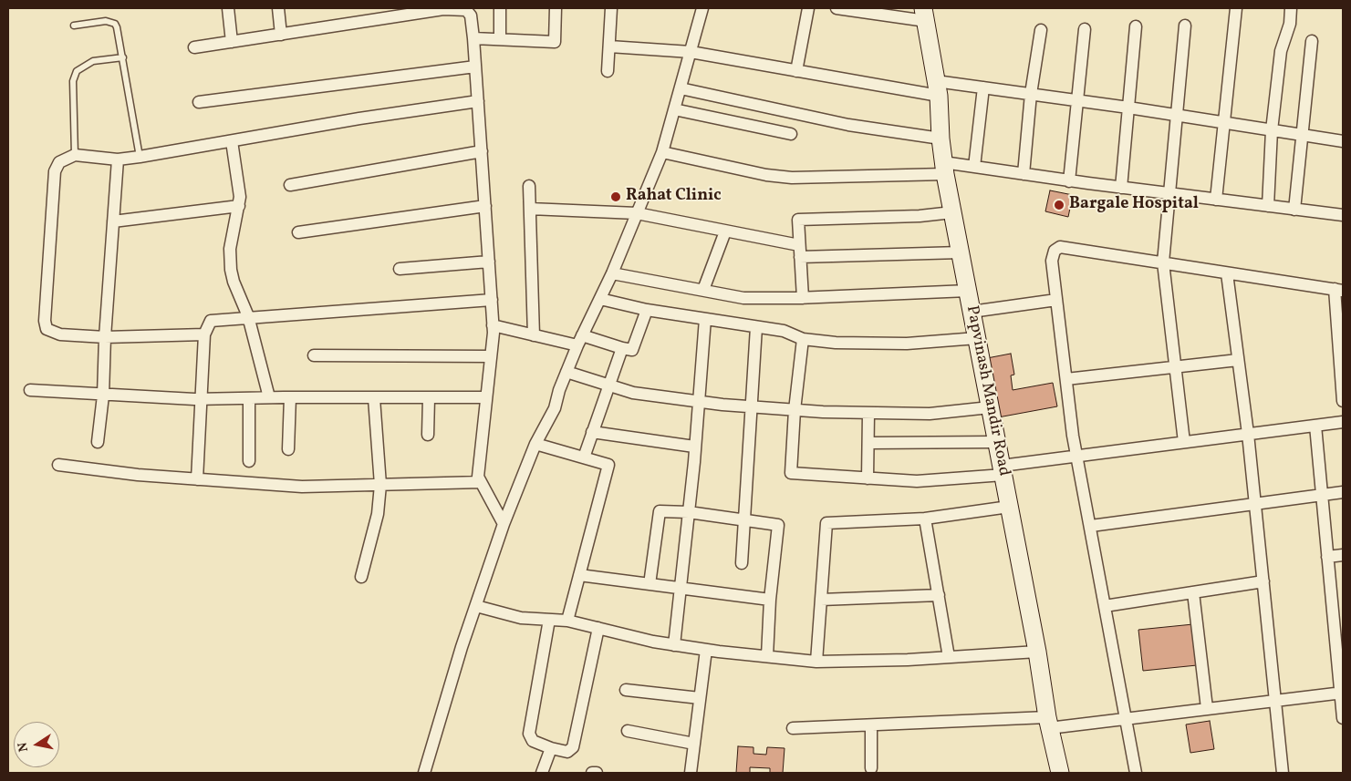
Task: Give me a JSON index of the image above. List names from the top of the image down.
{
  "streets": {
    "street": ["Papvinash Mandir Road"]
  },
  "places": ["Rahat Clinic", "Bargale Hospital"],
  "north": "left"
}
